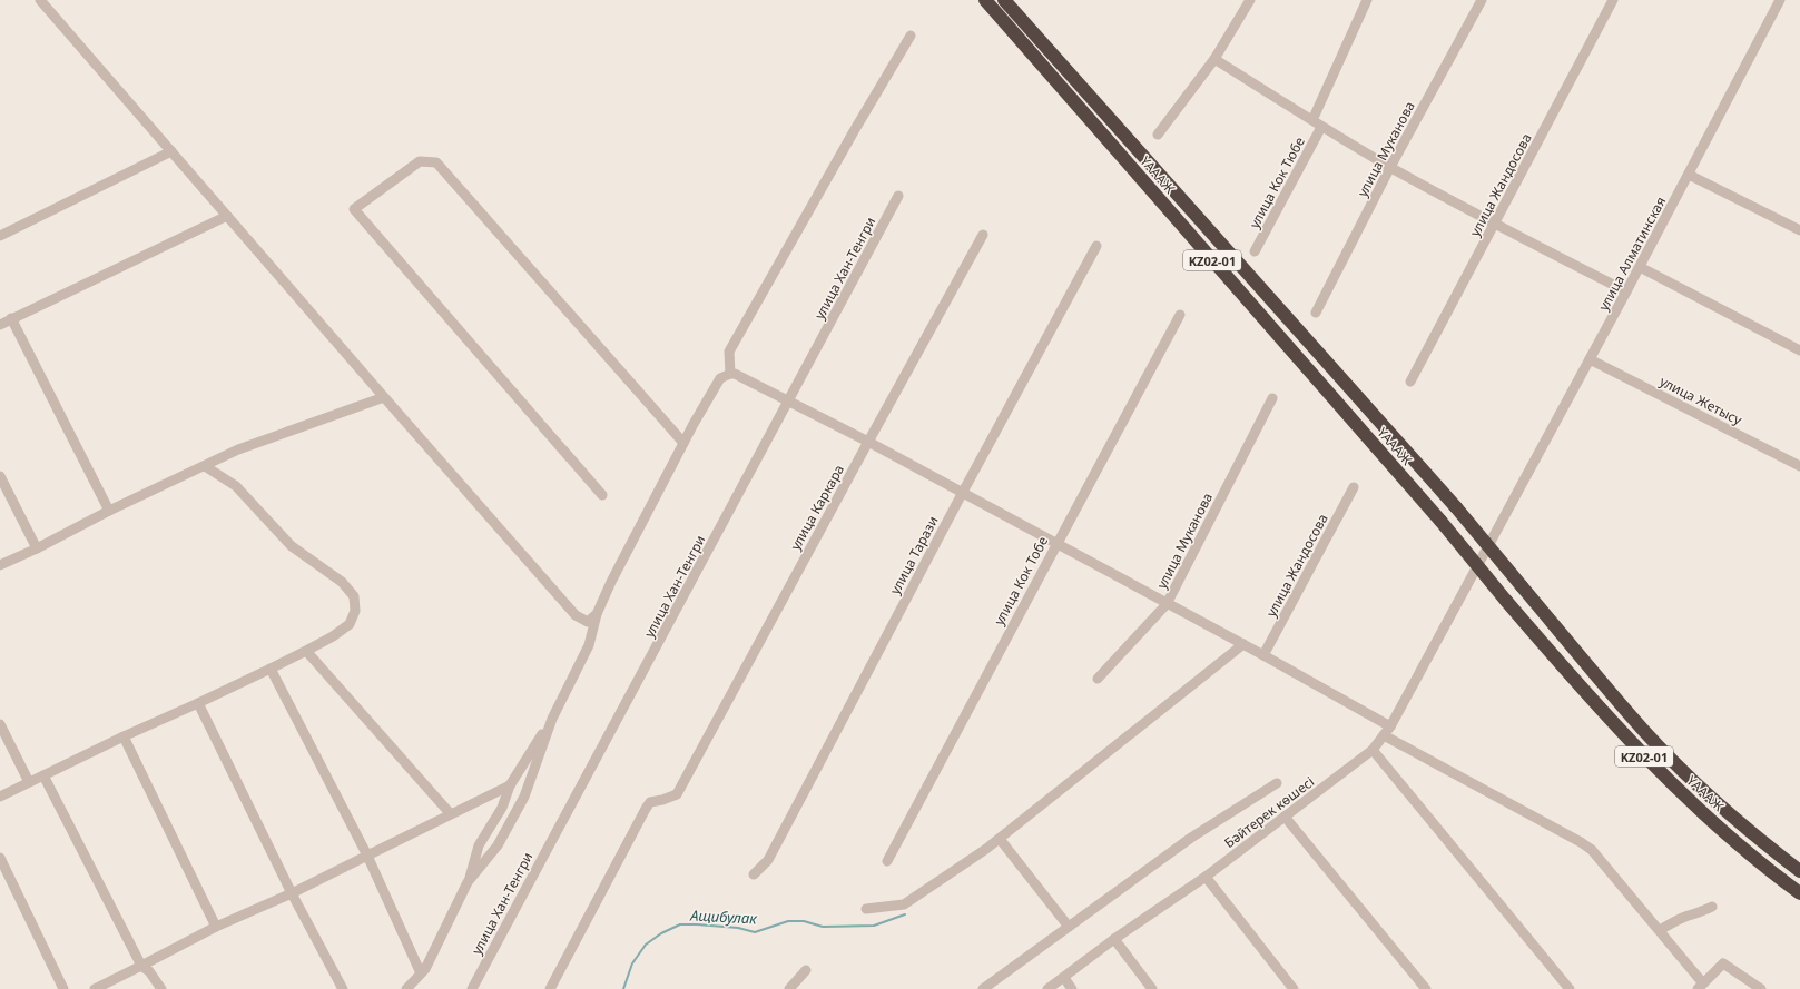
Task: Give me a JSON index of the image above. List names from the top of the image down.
{
  "streets": {
    "highway": ["ҮАААЖ", "KZ02-01"],
    "street": [
      "улица Муканова",
      "улица Кок Тюбе",
      "улица Жандосова",
      "улица Алматинская",
      "улица Хан-Тенгри",
      "улица Жетысу",
      "улица Каркара",
      "улица Тарази",
      "улица Кок Тобе",
      "Бәйтерек көшесі"
    ]
  },
  "crossings": [
    ["улица Алматинская", "улица Жетысу"],
    ["улица Алматинская", "Бәйтерек көшесі"]
  ],
  "water": ["Ащибулак"]
}
